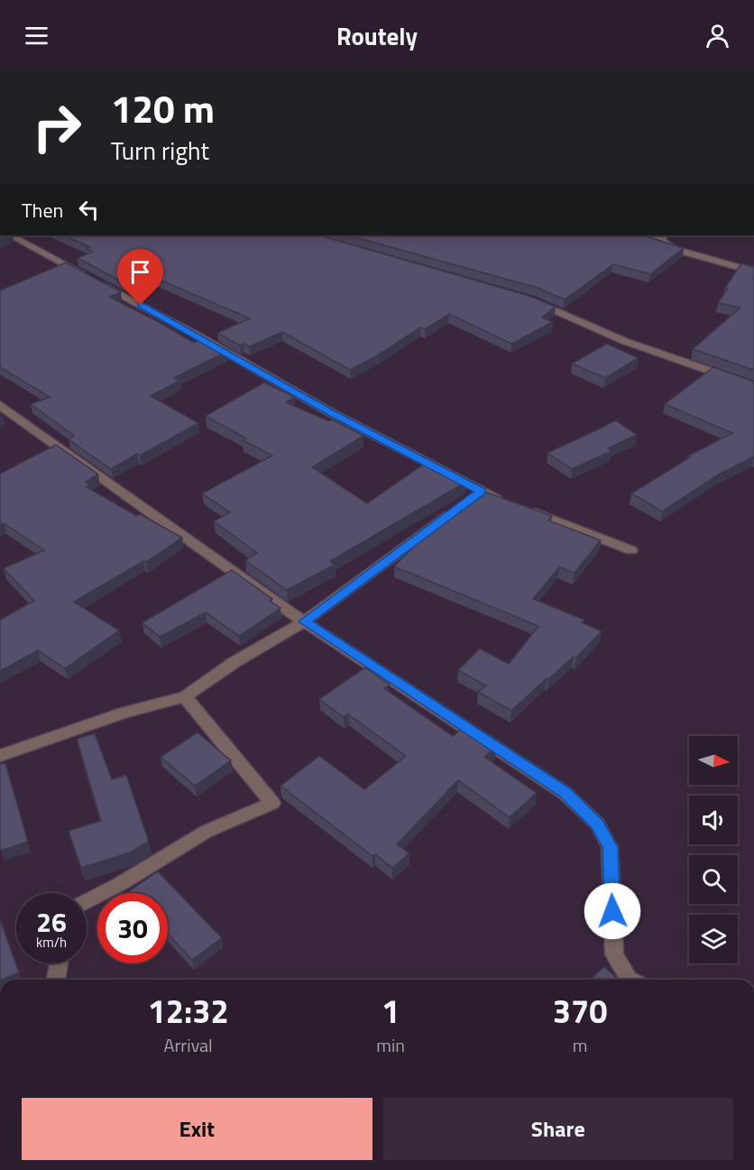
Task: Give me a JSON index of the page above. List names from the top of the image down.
{
  "north": "right",
  "page": {
    "header": "Routely",
    "turn": ["120 m", "Turn right"],
    "then": "Then",
    "speed": "26 km/h",
    "limit": "30",
    "eta": [
      "12:32",
      "Arrival",
      "1",
      "min",
      "370",
      "m"
    ],
    "buttons": ["Exit", "Share"]
  }
}
